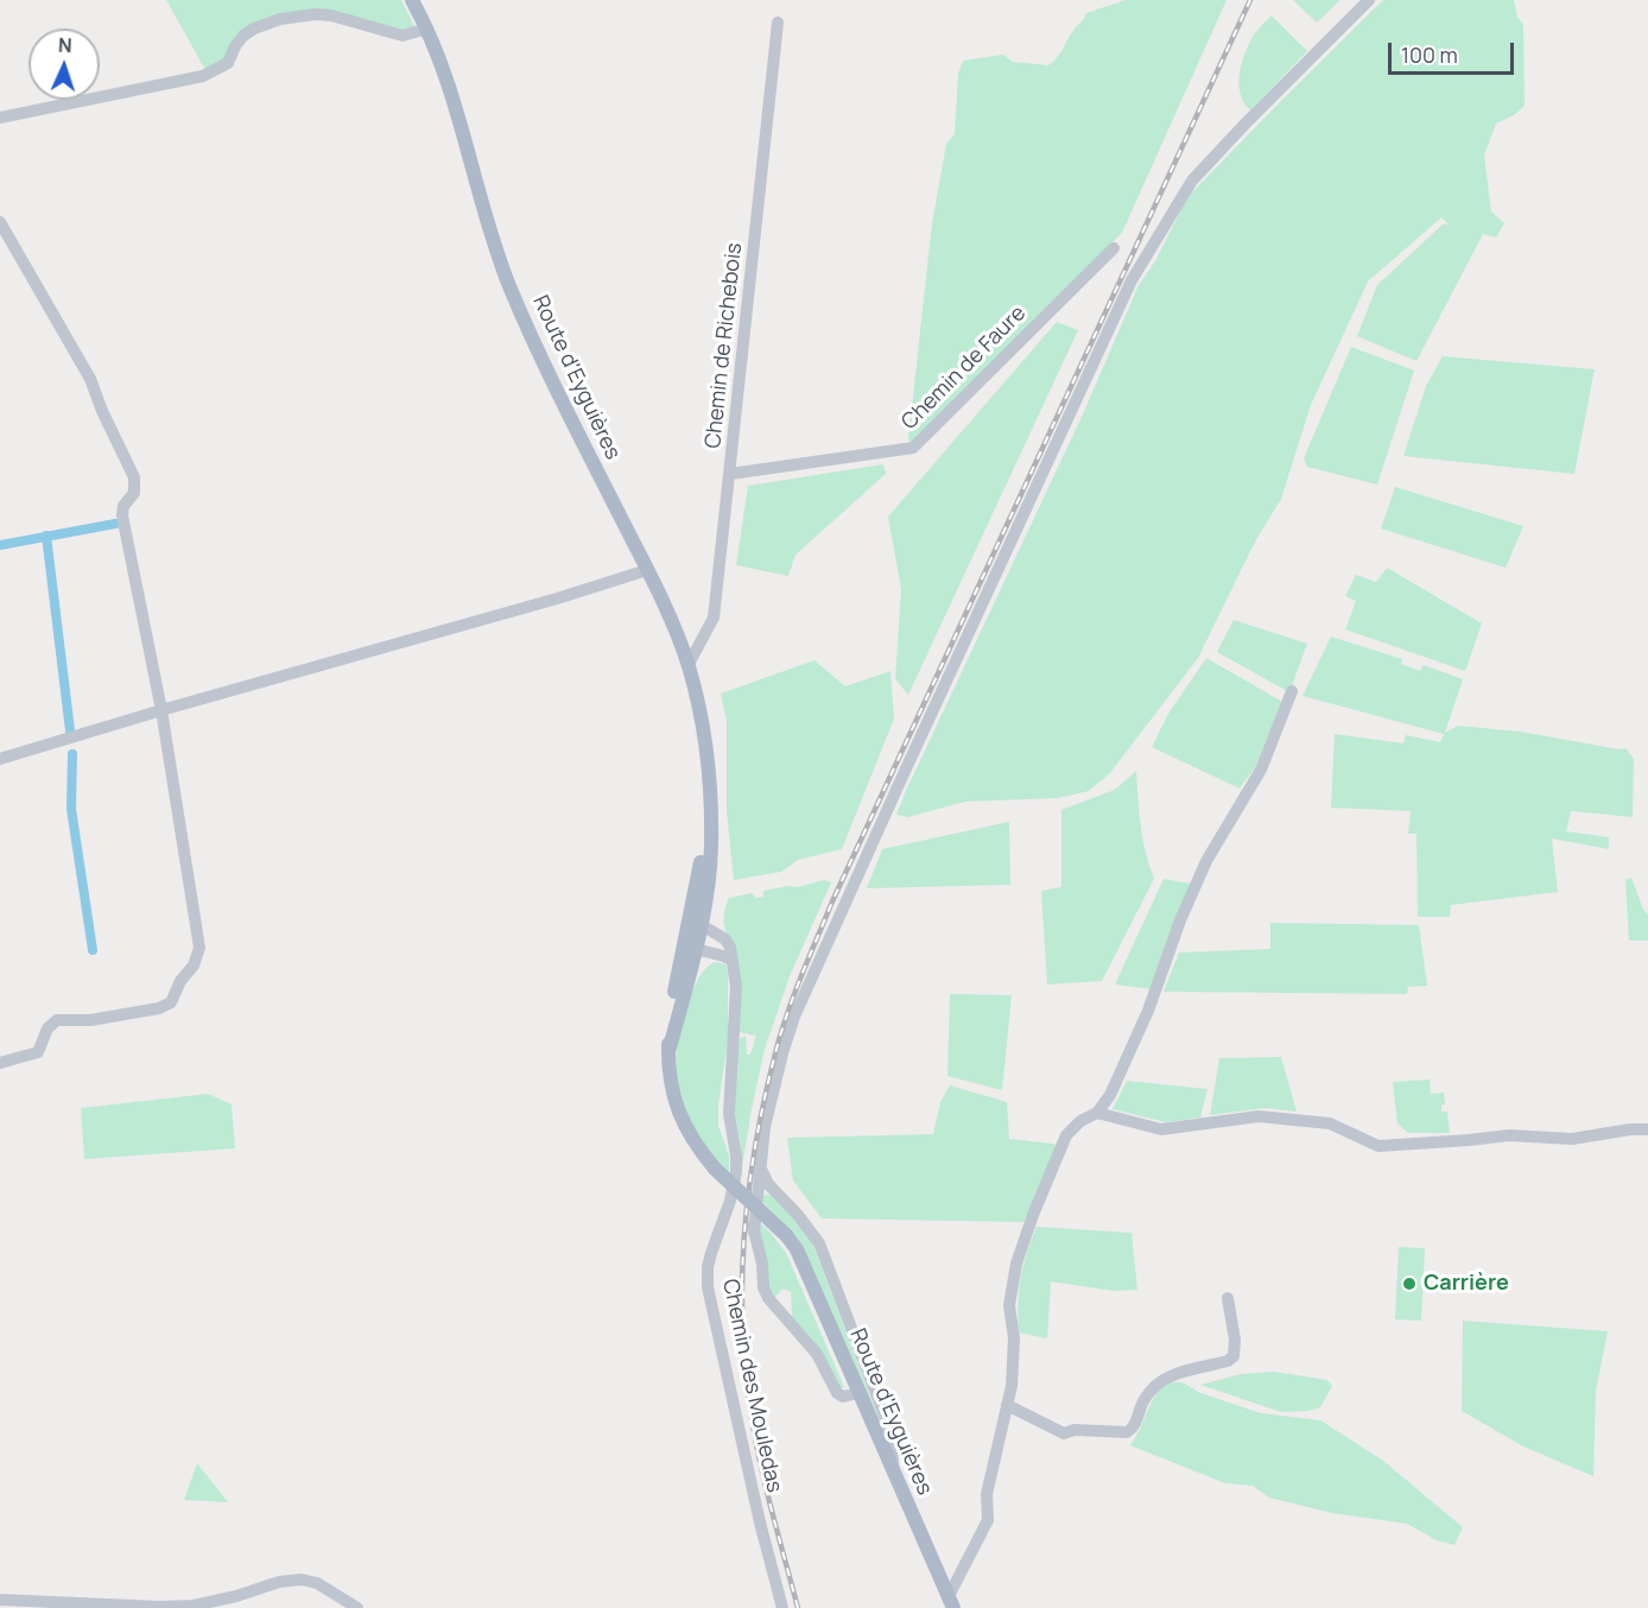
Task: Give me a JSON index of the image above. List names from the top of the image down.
{
  "streets": {
    "main road": ["Route d'Eyguières"],
    "street": ["Chemin de Richebois", "Chemin de Faure", "Chemin des Mouledas"]
  },
  "crossings": [
    ["Chemin de Richebois", "Chemin de Faure"],
    ["Chemin de Richebois", "Route d'Eyguières"],
    ["Route d'Eyguières", "Chemin des Mouledas"]
  ],
  "places": ["Carrière"],
  "scale_bar": "100 m",
  "north": "top"
}
